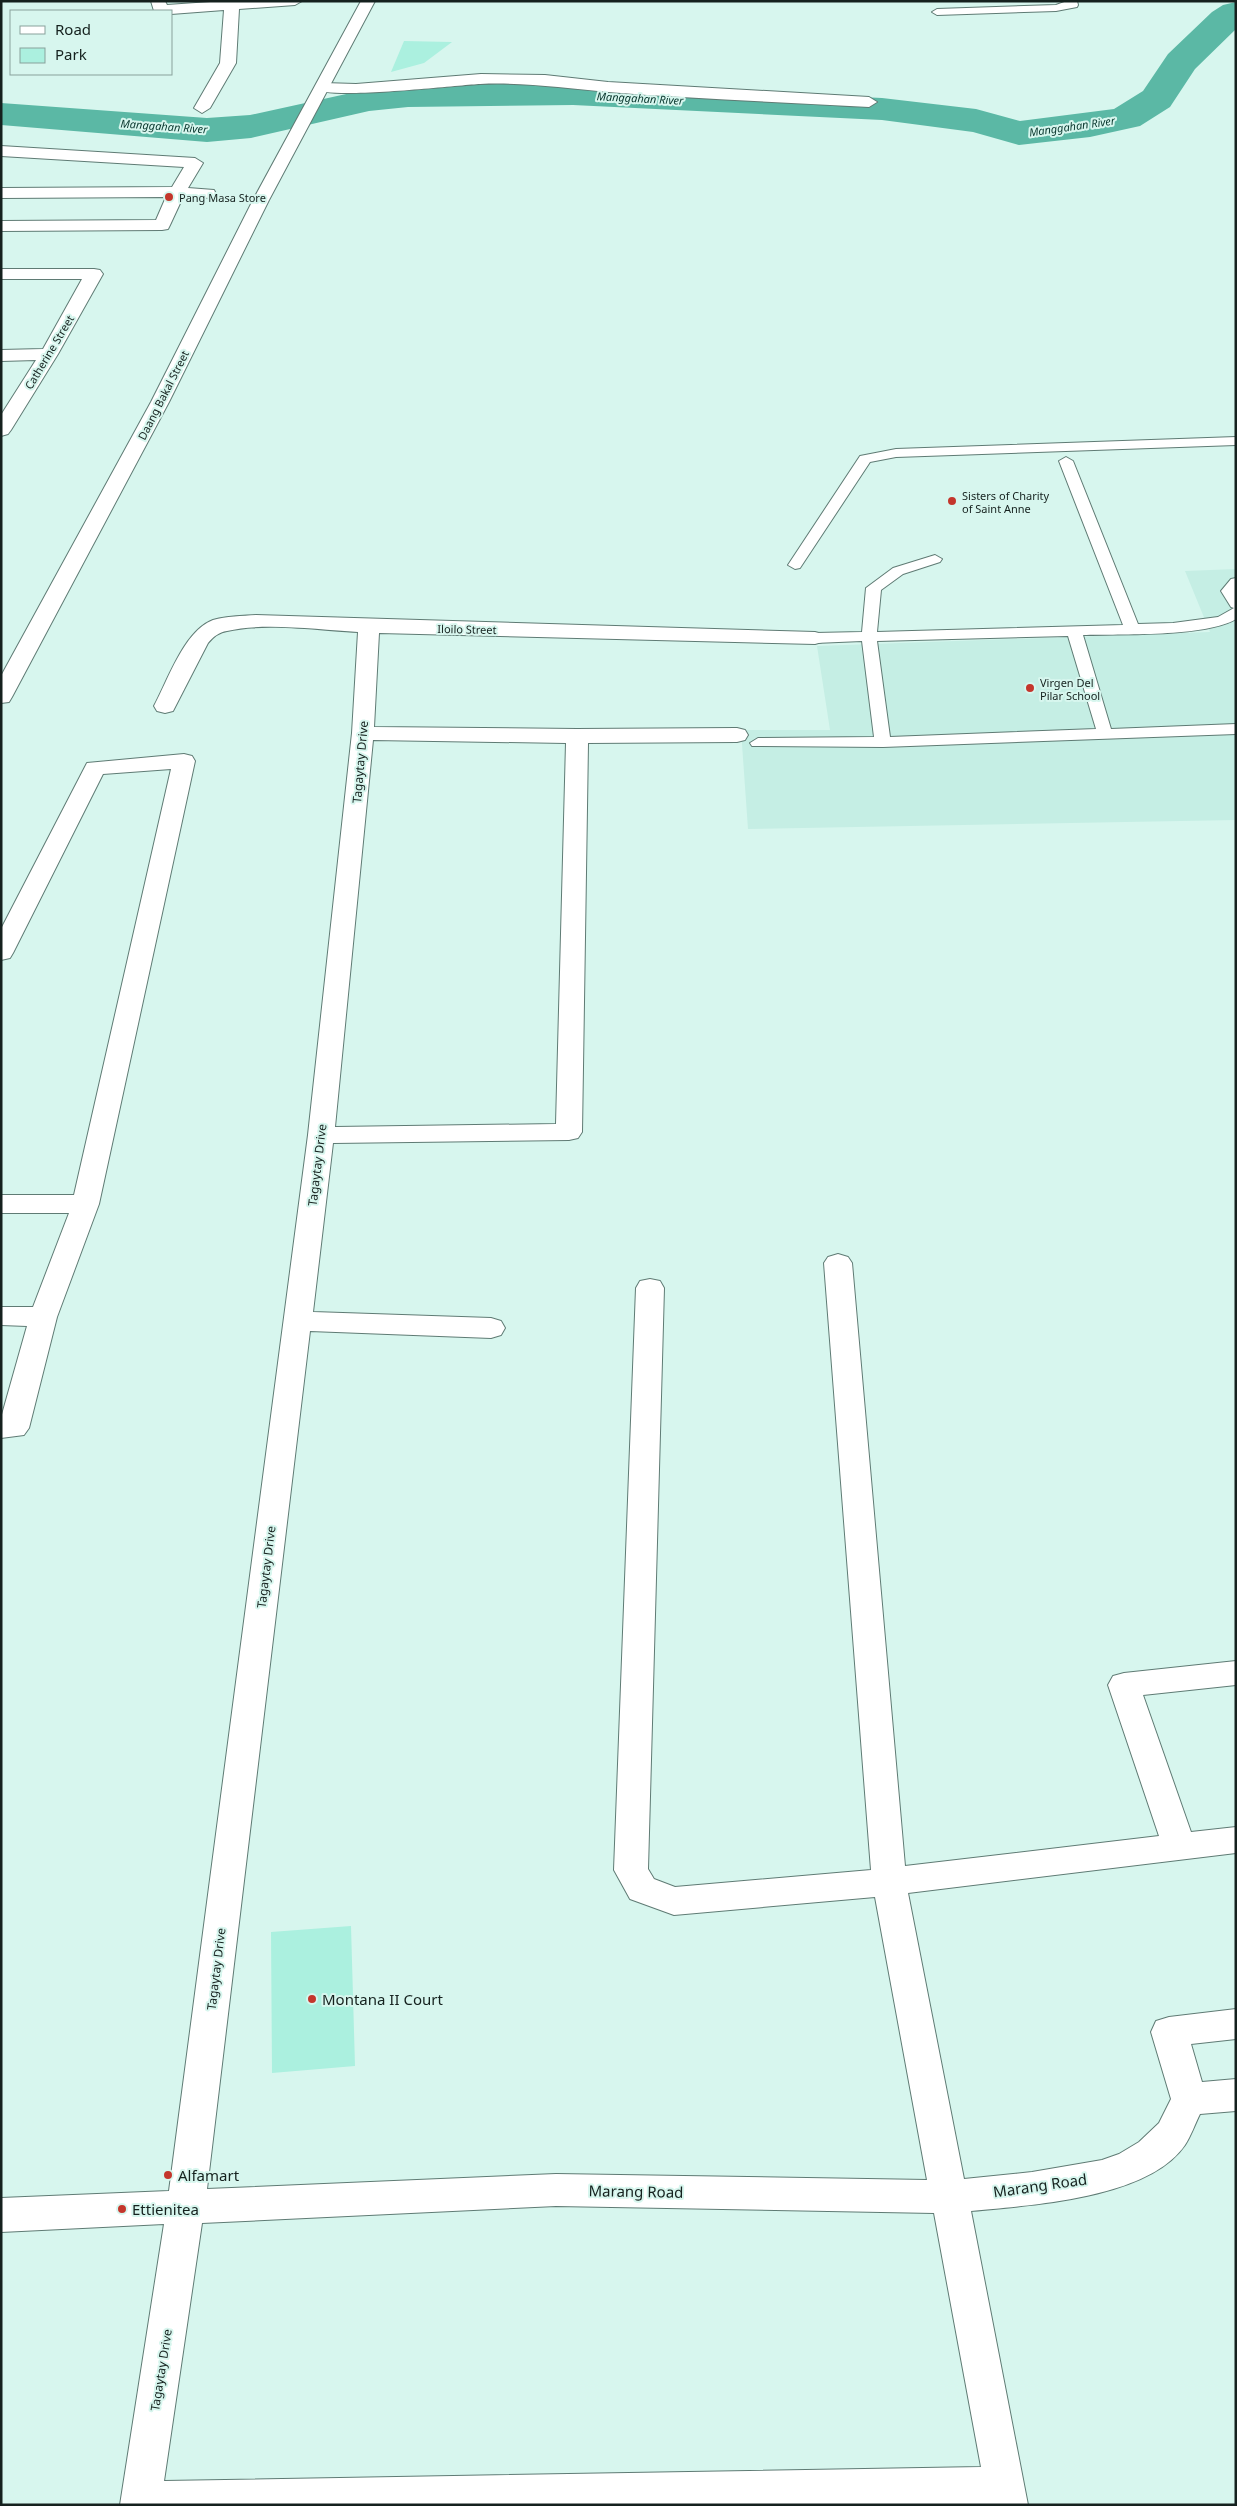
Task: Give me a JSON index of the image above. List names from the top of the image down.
{
  "streets": {
    "street": [
      "Catherine Street",
      "Daang Bakal Street",
      "Iloilo Street",
      "Tagaytay Drive",
      "Marang Road"
    ]
  },
  "crossings": [
    ["Iloilo Street", "Tagaytay Drive"],
    ["Tagaytay Drive", "Marang Road"]
  ],
  "water": ["Manggahan River"],
  "places": [
    "Pang Masa Store",
    "Sisters of Charity of Saint Anne",
    "Virgen Del Pilar School",
    "Montana II Court",
    "Alfamart",
    "Ettienitea"
  ],
  "legend": ["Road", "Park"]
}
